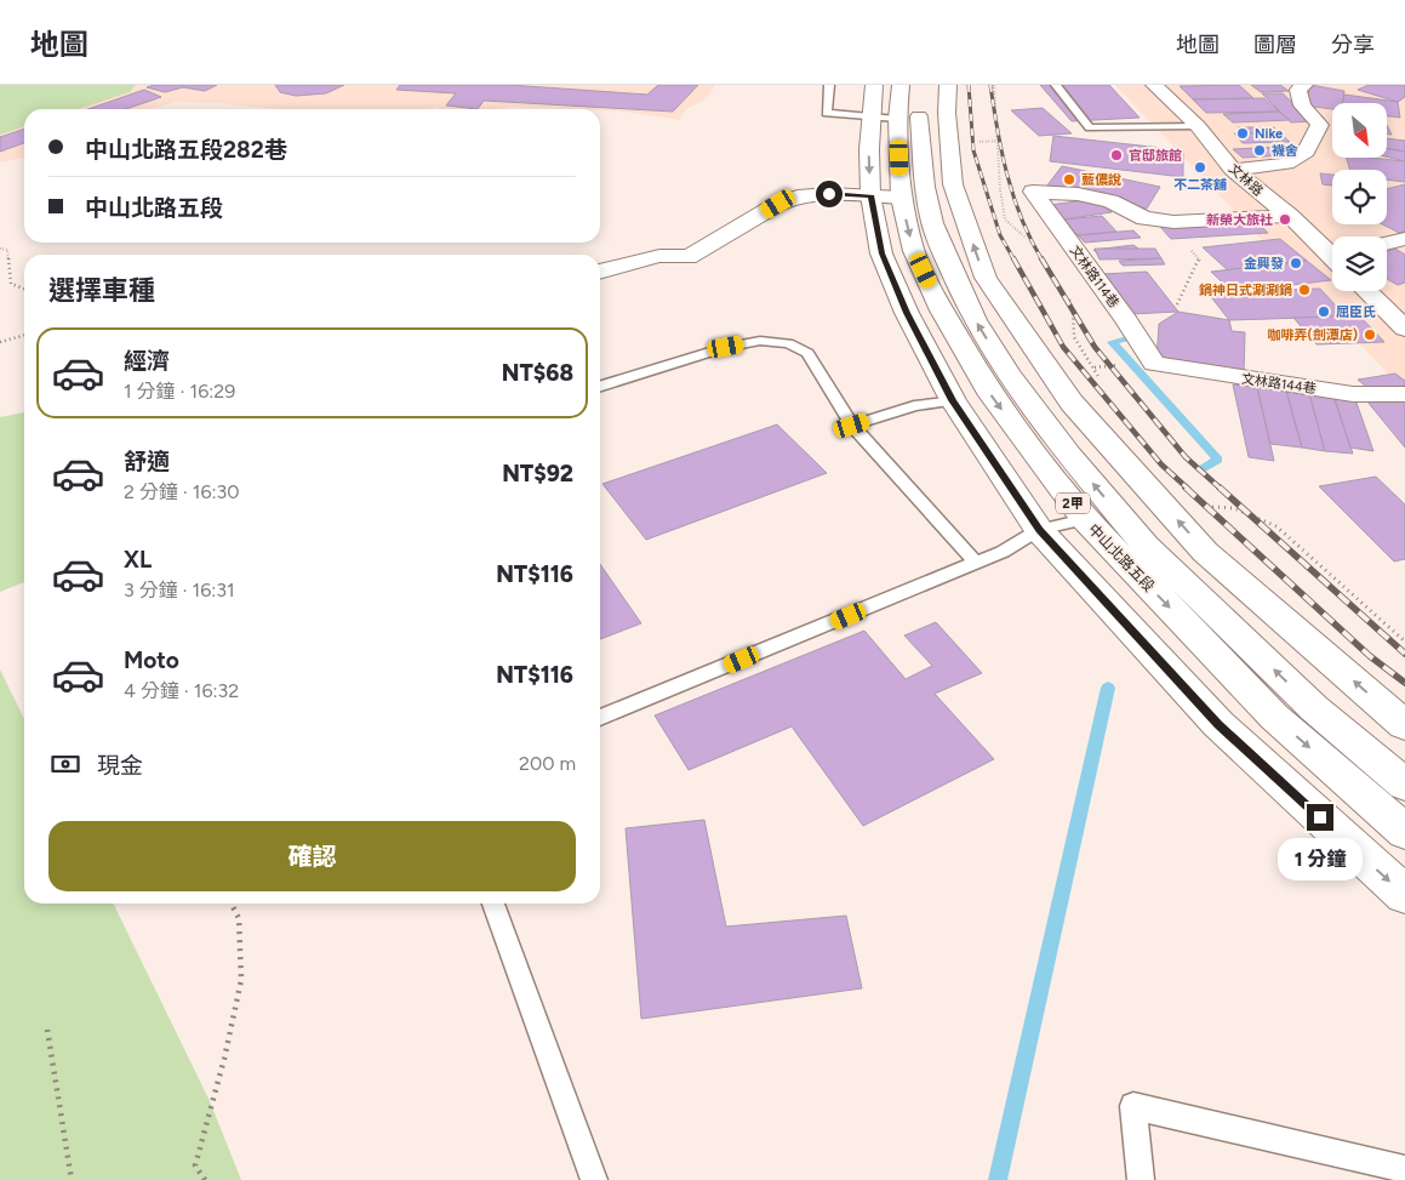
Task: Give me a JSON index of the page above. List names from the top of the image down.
{
  "streets": {
    "main road": [
      "文林路",
      "文林路114巷",
      "文林路144巷",
      "2甲",
      "中山北路五段"
    ]
  },
  "crossings": [
    ["文林路", "文林路114巷"],
    ["文林路114巷", "文林路144巷"]
  ],
  "places": [
    "Nike",
    "襪舍",
    "官邸旅館",
    "不二茶舖",
    "藍儂說",
    "新榮大旅社",
    "金興發",
    "鍋神日式涮涮鍋",
    "屈臣氏",
    "咖啡弄(劍潭店)"
  ],
  "north": "bottom right",
  "page": {
    "header": "地圖",
    "nav": ["地圖", "圖層", "分享"],
    "banner": ["中山北路五段282巷", "中山北路五段"],
    "heading": "選擇車種",
    "list": [
      {
        "name": "經濟",
        "note": "1 分鐘 · 16:29",
        "value": "NT$68"
      },
      {
        "name": "舒適",
        "note": "2 分鐘 · 16:30",
        "value": "NT$92"
      },
      {
        "name": "XL",
        "note": "3 分鐘 · 16:31",
        "value": "NT$116"
      },
      {
        "name": "Moto",
        "note": "4 分鐘 · 16:32",
        "value": "NT$116"
      }
    ],
    "pay": ["現金", "200 m"],
    "buttons": "確認",
    "bubble": "1 分鐘"
  }
}
